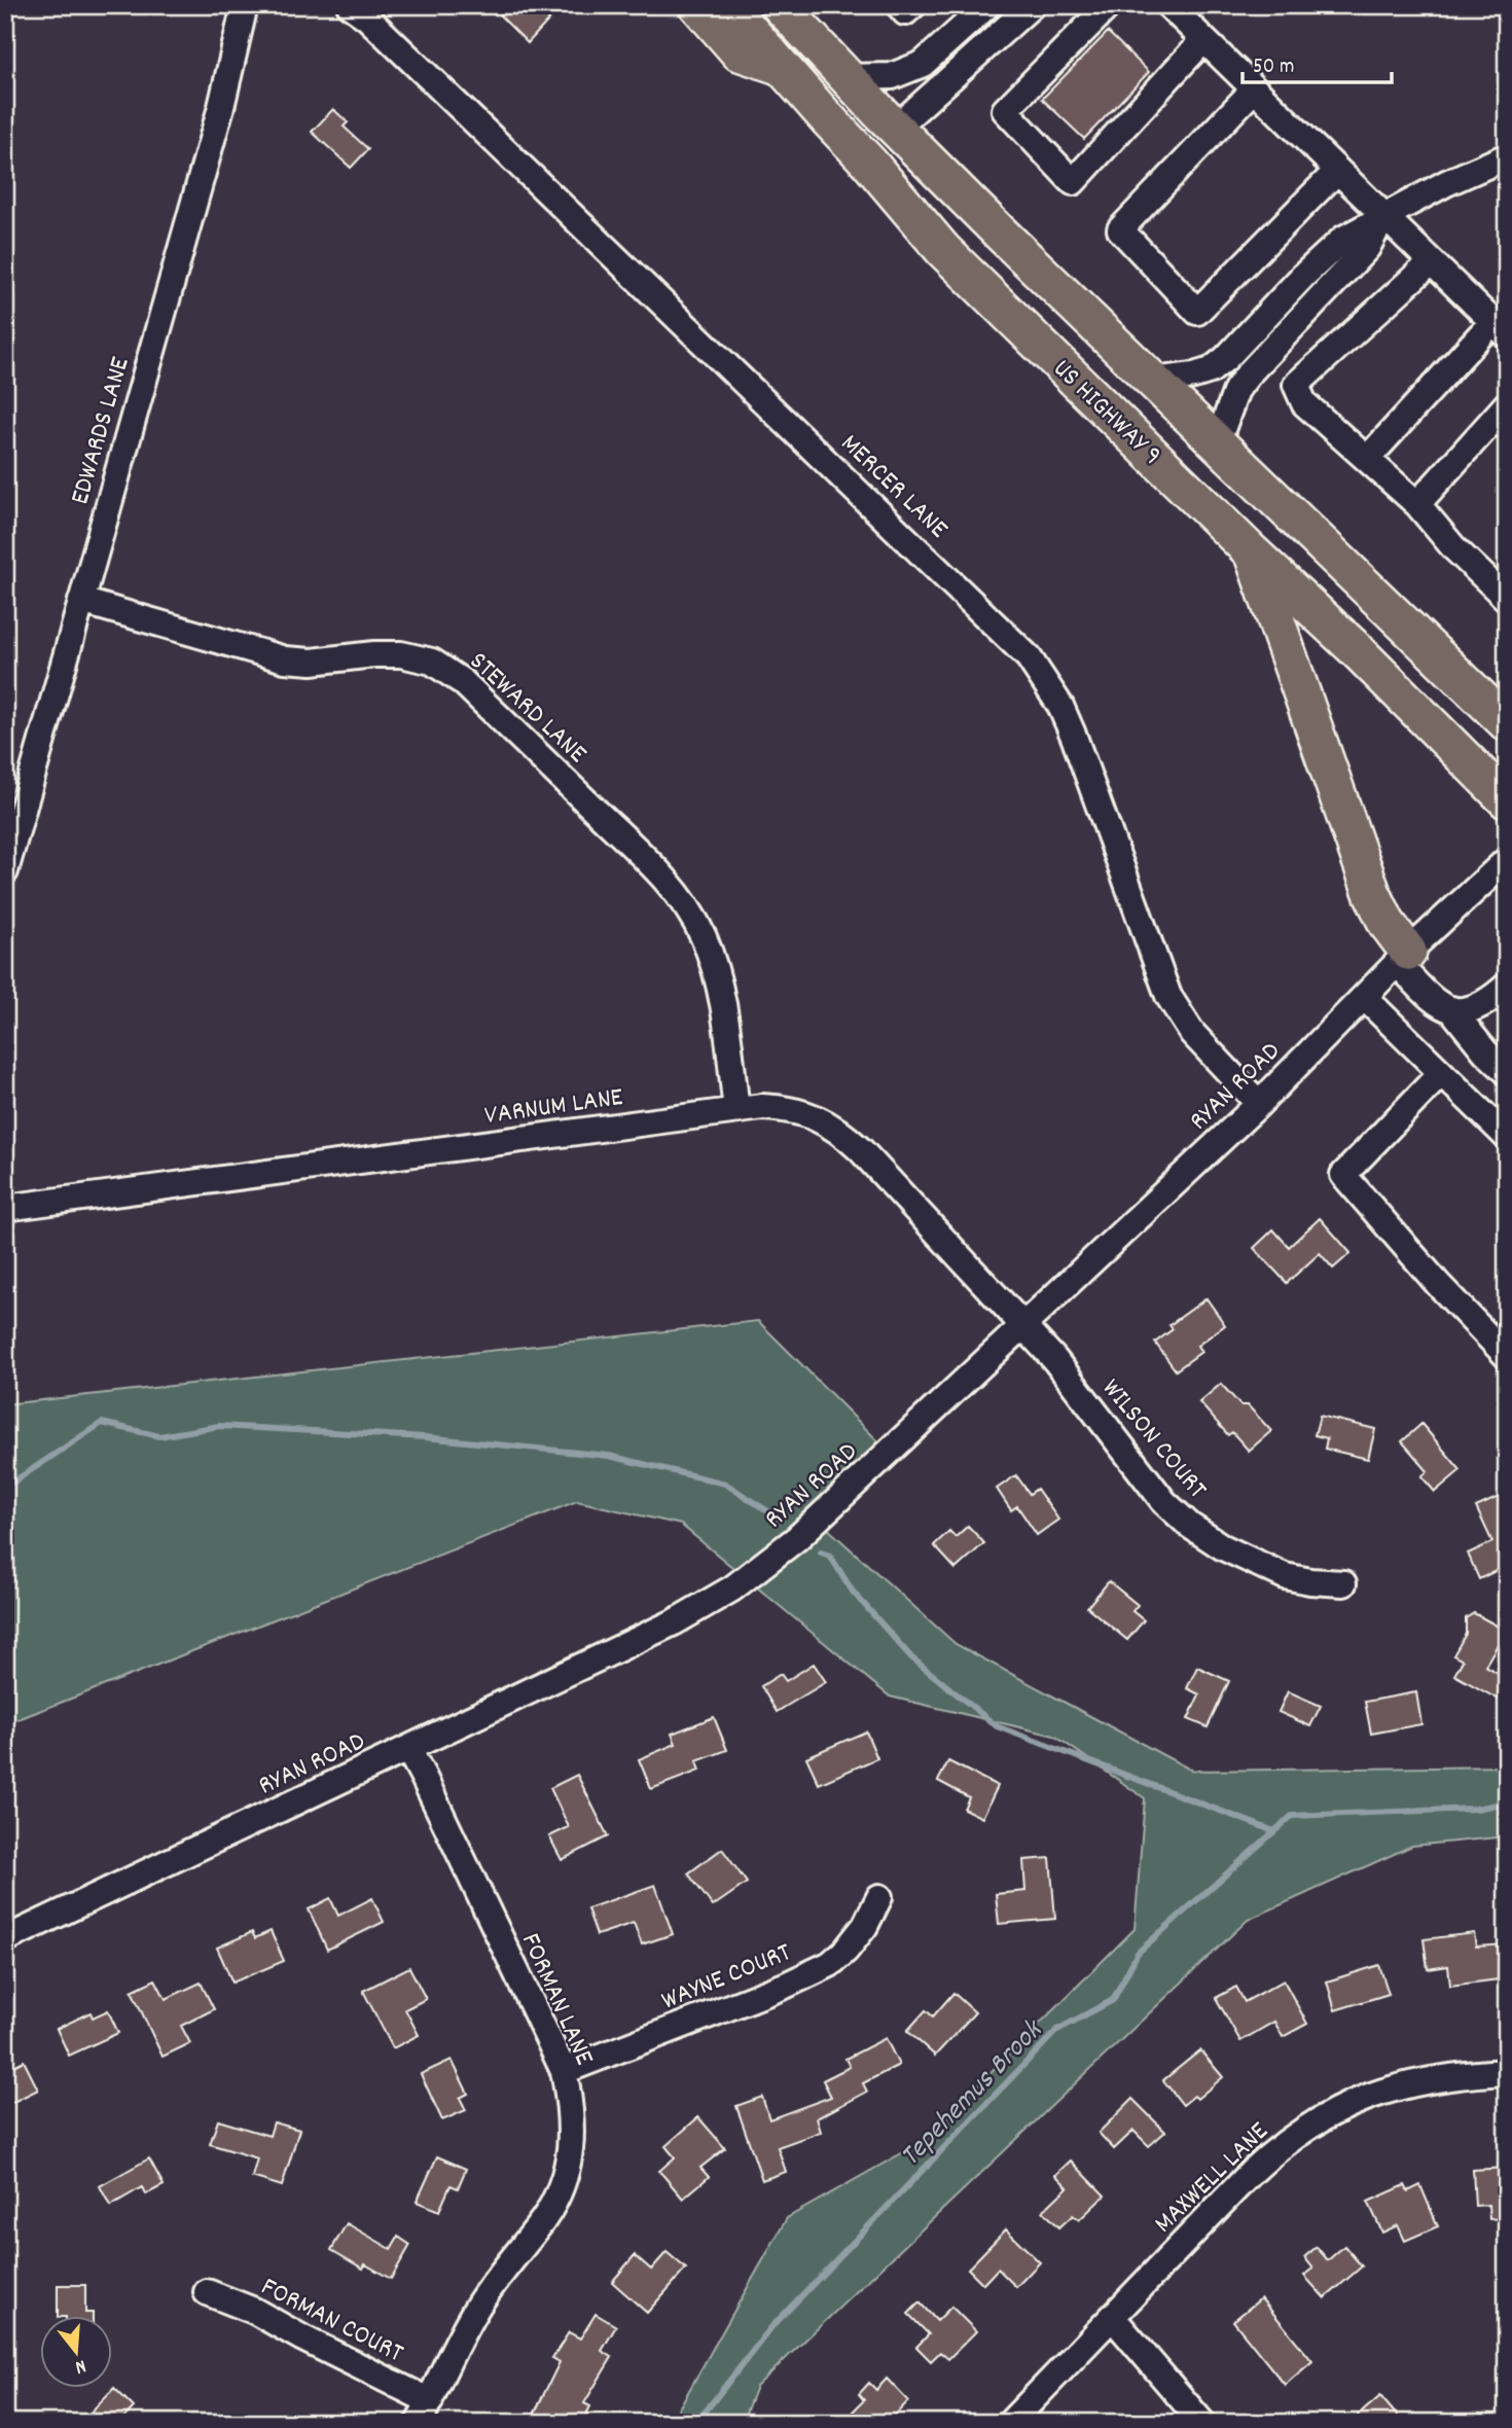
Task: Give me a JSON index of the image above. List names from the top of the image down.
{
  "streets": {
    "highway": ["US HIGHWAY 9"],
    "street": [
      "EDWARDS LANE",
      "MERCER LANE",
      "STEWARD LANE",
      "RYAN ROAD",
      "VARNUM LANE",
      "WILSON COURT",
      "WAYNE COURT",
      "FORMAN LANE",
      "MAXWELL LANE",
      "FORMAN COURT"
    ]
  },
  "crossings": [
    ["EDWARDS LANE", "STEWARD LANE"],
    ["MERCER LANE", "RYAN ROAD"],
    ["STEWARD LANE", "VARNUM LANE"],
    ["RYAN ROAD", "VARNUM LANE"],
    ["RYAN ROAD", "WILSON COURT"],
    ["RYAN ROAD", "FORMAN LANE"],
    ["VARNUM LANE", "WILSON COURT"],
    ["WAYNE COURT", "FORMAN LANE"],
    ["FORMAN LANE", "FORMAN COURT"]
  ],
  "water": ["Tepehemus Brook"],
  "scale_bar": "50 m",
  "north": "bottom"
}
